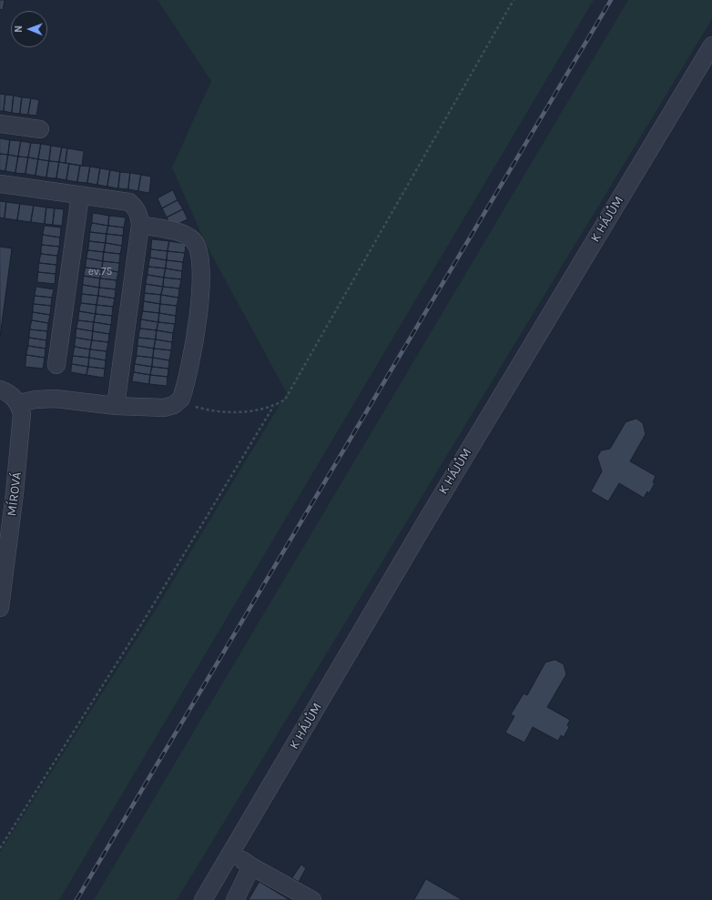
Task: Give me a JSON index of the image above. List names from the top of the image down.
{
  "streets": {
    "street": ["K HÁJŮM", "MÍROVÁ"]
  },
  "house_numbers": ["ev.75"],
  "north": "left"
}
